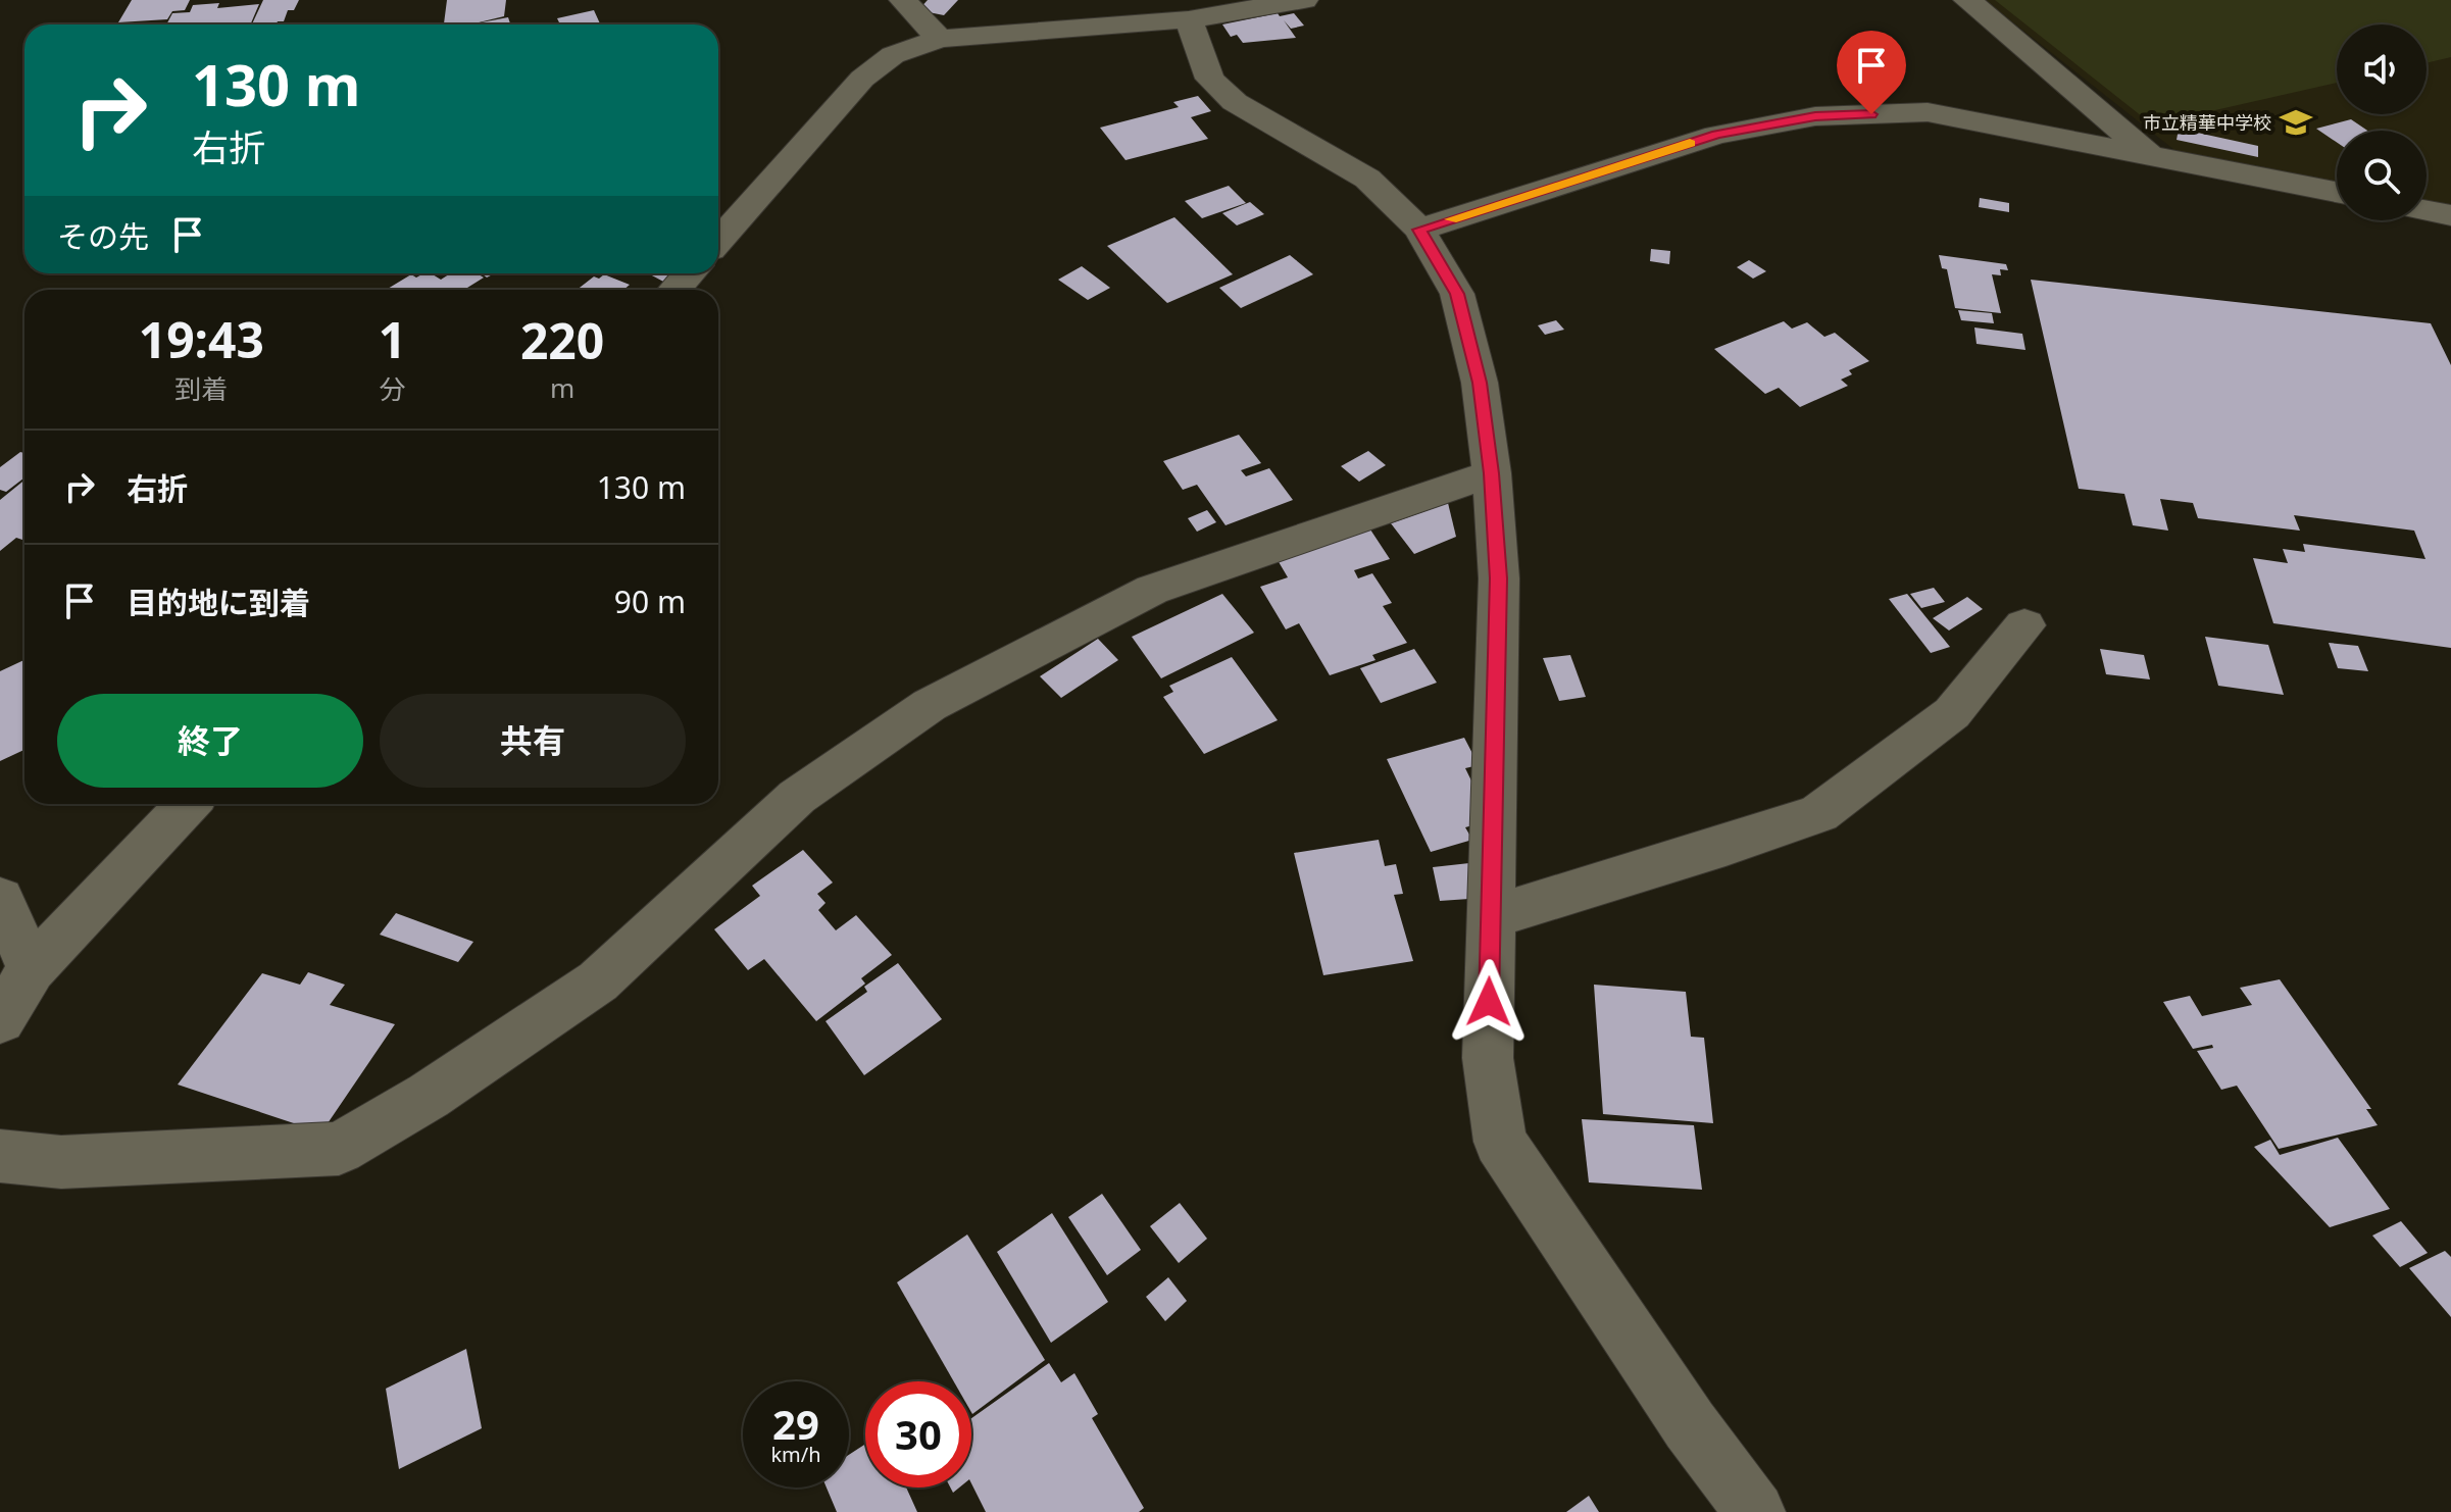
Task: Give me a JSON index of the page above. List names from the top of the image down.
{
  "places": {
    "school or university": ["市立精華中学校"]
  },
  "page": {
    "turn": ["130 m", "右折"],
    "then": "その先",
    "eta": [
      "19:43",
      "到着",
      "1",
      "分",
      "220",
      "m"
    ],
    "list": [
      {
        "name": "右折",
        "value": "130 m"
      },
      {
        "name": "目的地に到着",
        "value": "90 m"
      }
    ],
    "buttons": ["終了", "共有"],
    "speed": "29 km/h",
    "limit": "30"
  }
}
